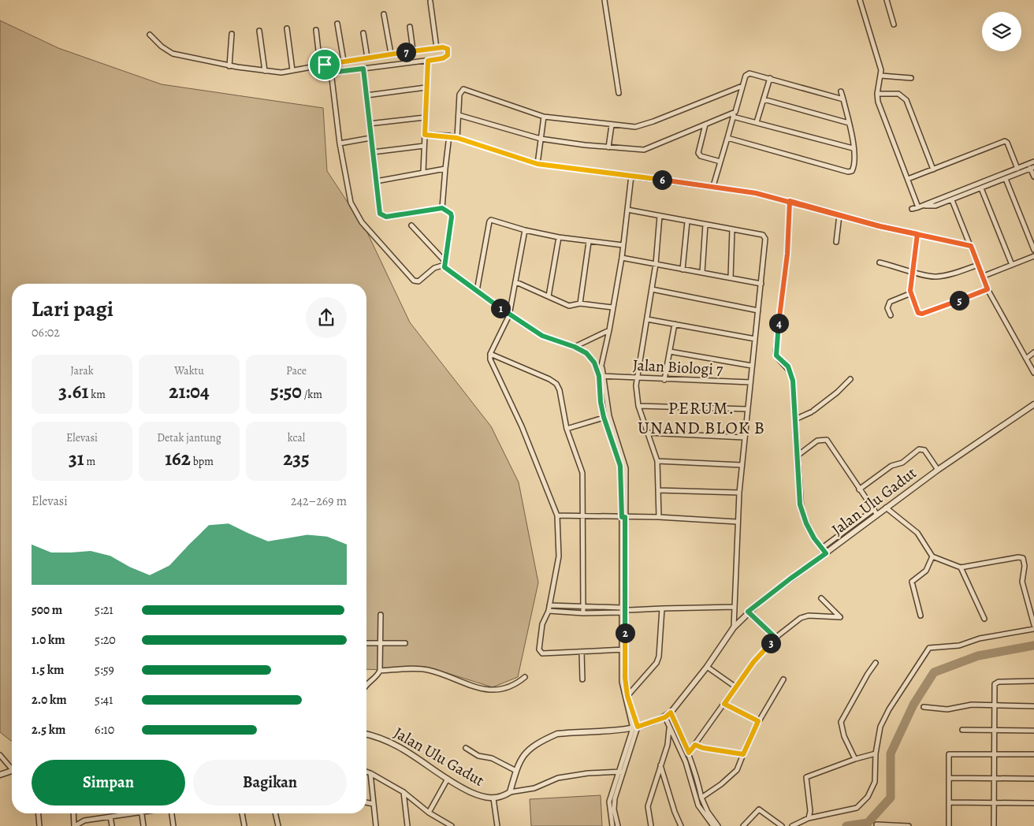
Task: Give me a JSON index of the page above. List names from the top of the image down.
{
  "streets": {
    "street": ["Jalan Biologi 7", "Jalan Ulu Gadut"]
  },
  "districts": ["PERUM. UNAND BLOK B"],
  "page": {
    "pins": [
      "7",
      "6",
      "5",
      "1",
      "4",
      "2",
      "3"
    ],
    "heading": ["Lari pagi", "06:02"],
    "stats": [
      ["Jarak", "3.61 km"],
      ["Waktu", "21:04"],
      ["Pace", "5:50 /km"],
      ["Elevasi", "31 m"],
      ["Detak jantung", "162 bpm"],
      ["kcal", "235"]
    ],
    "chart": ["Elevasi", "242–269 m"],
    "list": [
      {
        "name": "500 m",
        "note": "5:21"
      },
      {
        "name": "1.0 km",
        "note": "5:20"
      },
      {
        "name": "1.5 km",
        "note": "5:59"
      },
      {
        "name": "2.0 km",
        "note": "5:41"
      },
      {
        "name": "2.5 km",
        "note": "6:10"
      }
    ],
    "buttons": ["Simpan", "Bagikan"]
  }
}
